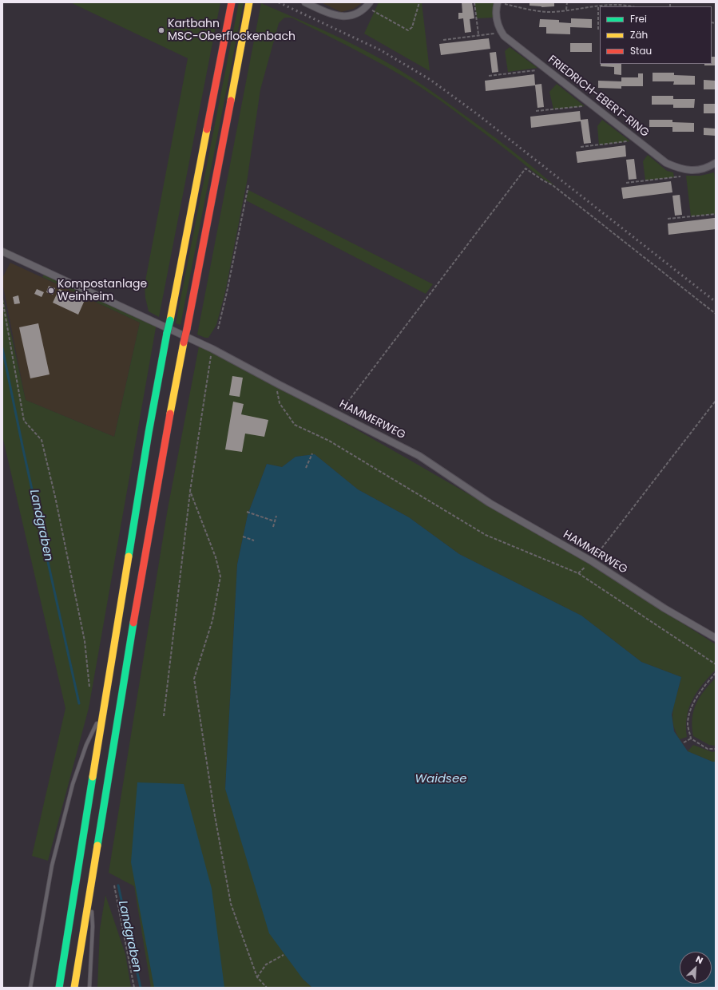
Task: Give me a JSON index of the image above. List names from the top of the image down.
{
  "streets": {
    "street": ["FRIEDRICH-EBERT-RING", "HAMMERWEG"]
  },
  "water": ["Landgraben", "Waidsee"],
  "places": ["Kartbahn MSC-Oberflockenbach", "Kompostanlage Weinheim"],
  "legend": ["Frei", "Zäh", "Stau"],
  "north": "top right"
}
